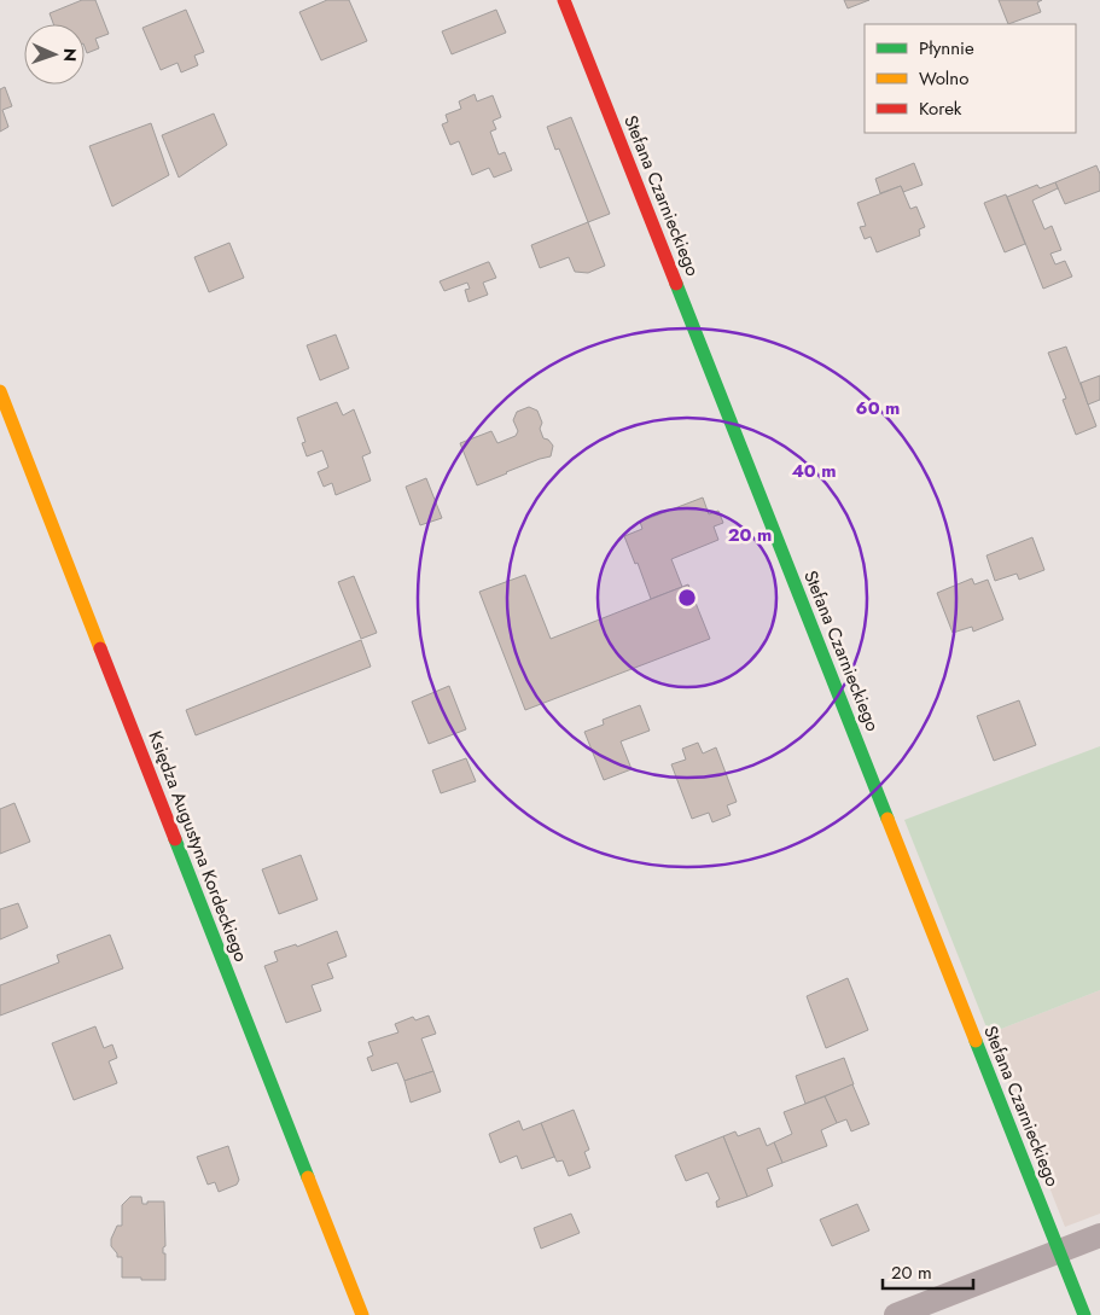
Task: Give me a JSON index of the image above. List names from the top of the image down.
{
  "streets": {
    "street": ["Stefana Czarnieckiego", "Księdza Augustyna Kordeckiego"]
  },
  "legend": ["Płynnie", "Wolno", "Korek"],
  "scale_bar": "20 m",
  "north": "right",
  "rings": ["60 m", "40 m", "20 m"]
}
